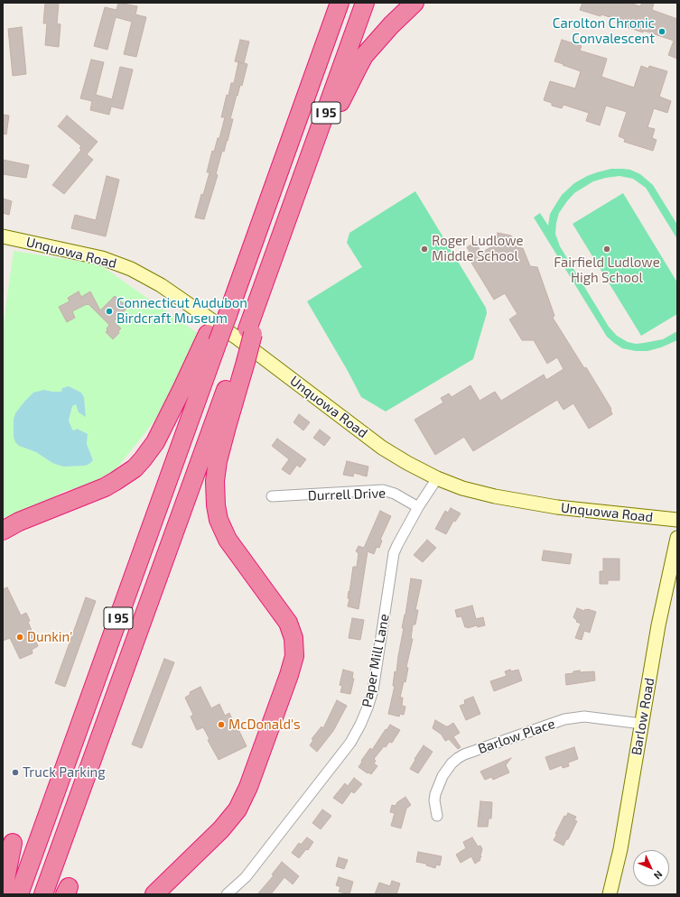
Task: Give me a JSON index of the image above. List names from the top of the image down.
{
  "streets": {
    "highway": ["I 95"],
    "street": [
      "Unquowa Road",
      "Durrell Drive",
      "Paper Mill Lane",
      "Barlow Road",
      "Barlow Place"
    ]
  },
  "crossings": [
    ["Unquowa Road", "Paper Mill Lane"],
    ["Durrell Drive", "Paper Mill Lane"],
    ["Barlow Road", "Barlow Place"]
  ],
  "places": [
    "Carolton Chronic Convalescent",
    "Roger Ludlowe Middle School",
    "Fairfield Ludlowe High School",
    "Connecticut Audubon Birdcraft Museum",
    "Dunkin'",
    "McDonald's",
    "Truck Parking"
  ],
  "north": "bottom right"
}
